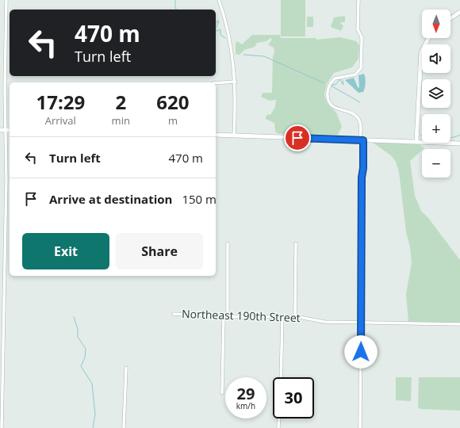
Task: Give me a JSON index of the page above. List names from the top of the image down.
{
  "streets": {
    "street": ["Northeast 190th Street"]
  },
  "north": "bottom",
  "page": {
    "map_buttons": ["+", "−"],
    "turn": ["470 m", "Turn left"],
    "eta": [
      "17:29",
      "Arrival",
      "2",
      "min",
      "620",
      "m"
    ],
    "list": [
      {
        "name": "Turn left",
        "value": "470 m"
      },
      {
        "name": "Arrive at destination",
        "value": "150 m"
      }
    ],
    "buttons": ["Exit", "Share"],
    "speed": "29 km/h",
    "limit": "30"
  }
}
